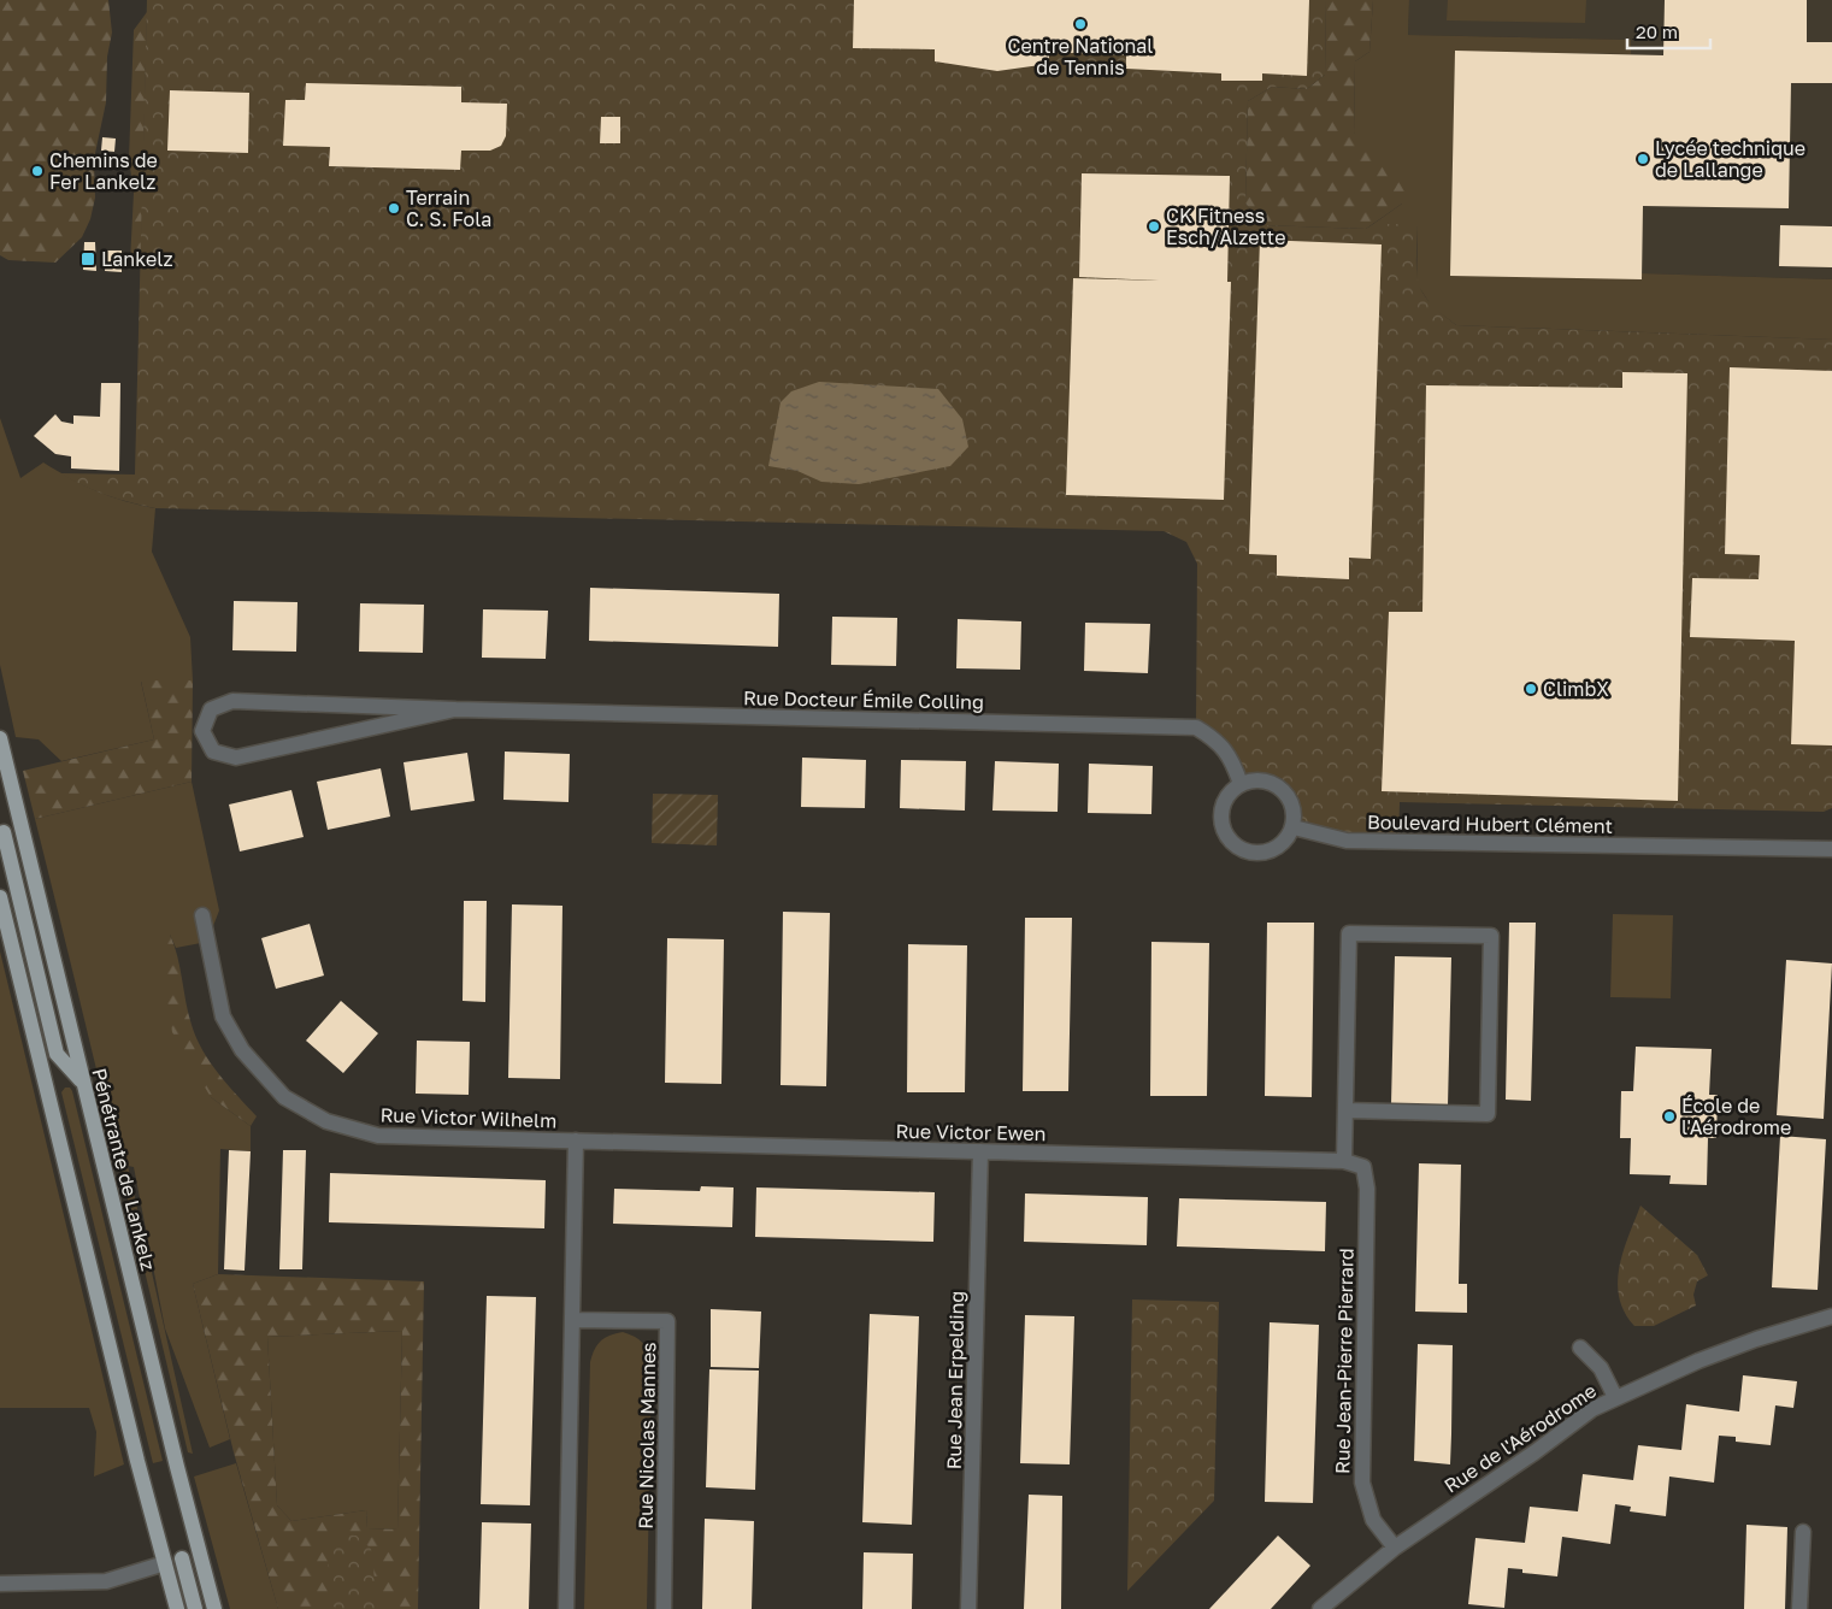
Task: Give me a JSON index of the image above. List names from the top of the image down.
{
  "streets": {
    "main road": ["Pénétrante de Lankelz"],
    "street": [
      "Rue Docteur Émile Colling",
      "Boulevard Hubert Clément",
      "Rue Victor Wilhelm",
      "Rue Victor Ewen",
      "Rue Jean-Pierre Pierrard",
      "Rue Jean Erpelding",
      "Rue Nicolas Mannes",
      "Rue de l'Aérodrome"
    ]
  },
  "crossings": [
    ["Rue Docteur Émile Colling", "Boulevard Hubert Clément"],
    ["Rue Victor Wilhelm", "Rue Victor Ewen"],
    ["Rue Victor Ewen", "Rue Jean-Pierre Pierrard"],
    ["Rue Victor Ewen", "Rue Jean Erpelding"],
    ["Rue Jean-Pierre Pierrard", "Rue de l'Aérodrome"]
  ],
  "places": {
    "other": [
      "Centre National de Tennis",
      "Lycée technique de Lallange",
      "Chemins de Fer Lankelz",
      "Terrain C. S. Fola",
      "CK Fitness Esch/Alzette",
      "ClimbX",
      "École de l'Aérodrome"
    ],
    "transit": ["Lankelz"]
  },
  "scale_bar": "20 m"
}
